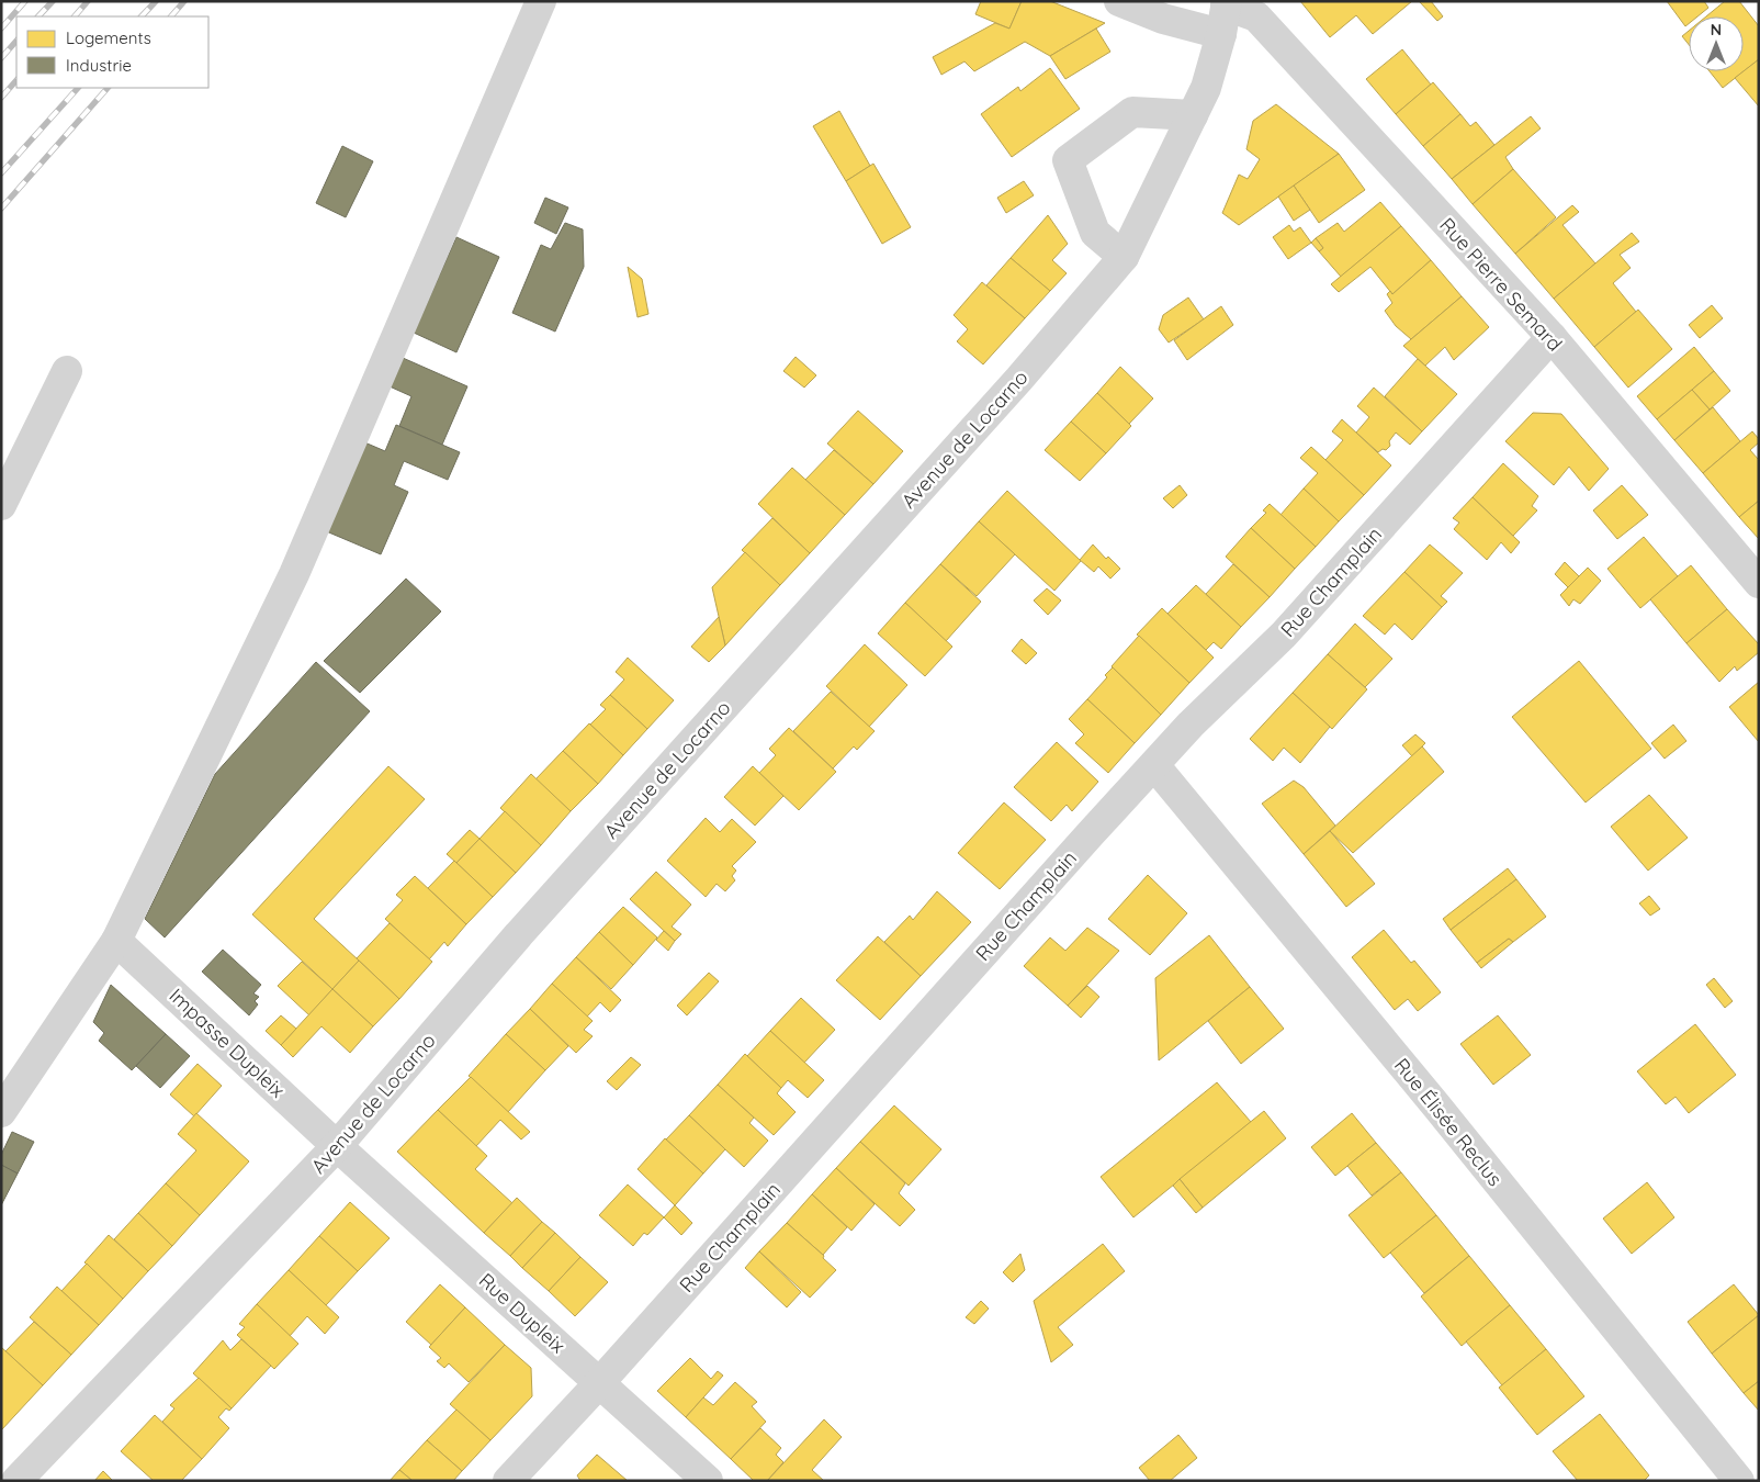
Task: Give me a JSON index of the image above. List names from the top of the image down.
{
  "streets": {
    "street": [
      "Rue Pierre Semard",
      "Avenue de Locarno",
      "Rue Champlain",
      "Impasse Dupleix",
      "Rue Élisée Reclus",
      "Rue Dupleix"
    ]
  },
  "crossings": [
    ["Rue Pierre Semard", "Avenue de Locarno"],
    ["Rue Pierre Semard", "Rue Champlain"],
    ["Avenue de Locarno", "Impasse Dupleix"],
    ["Avenue de Locarno", "Rue Dupleix"],
    ["Rue Champlain", "Rue Élisée Reclus"],
    ["Rue Champlain", "Rue Dupleix"],
    ["Impasse Dupleix", "Rue Dupleix"]
  ],
  "legend": ["Logements", "Industrie"],
  "north": "top"
}
